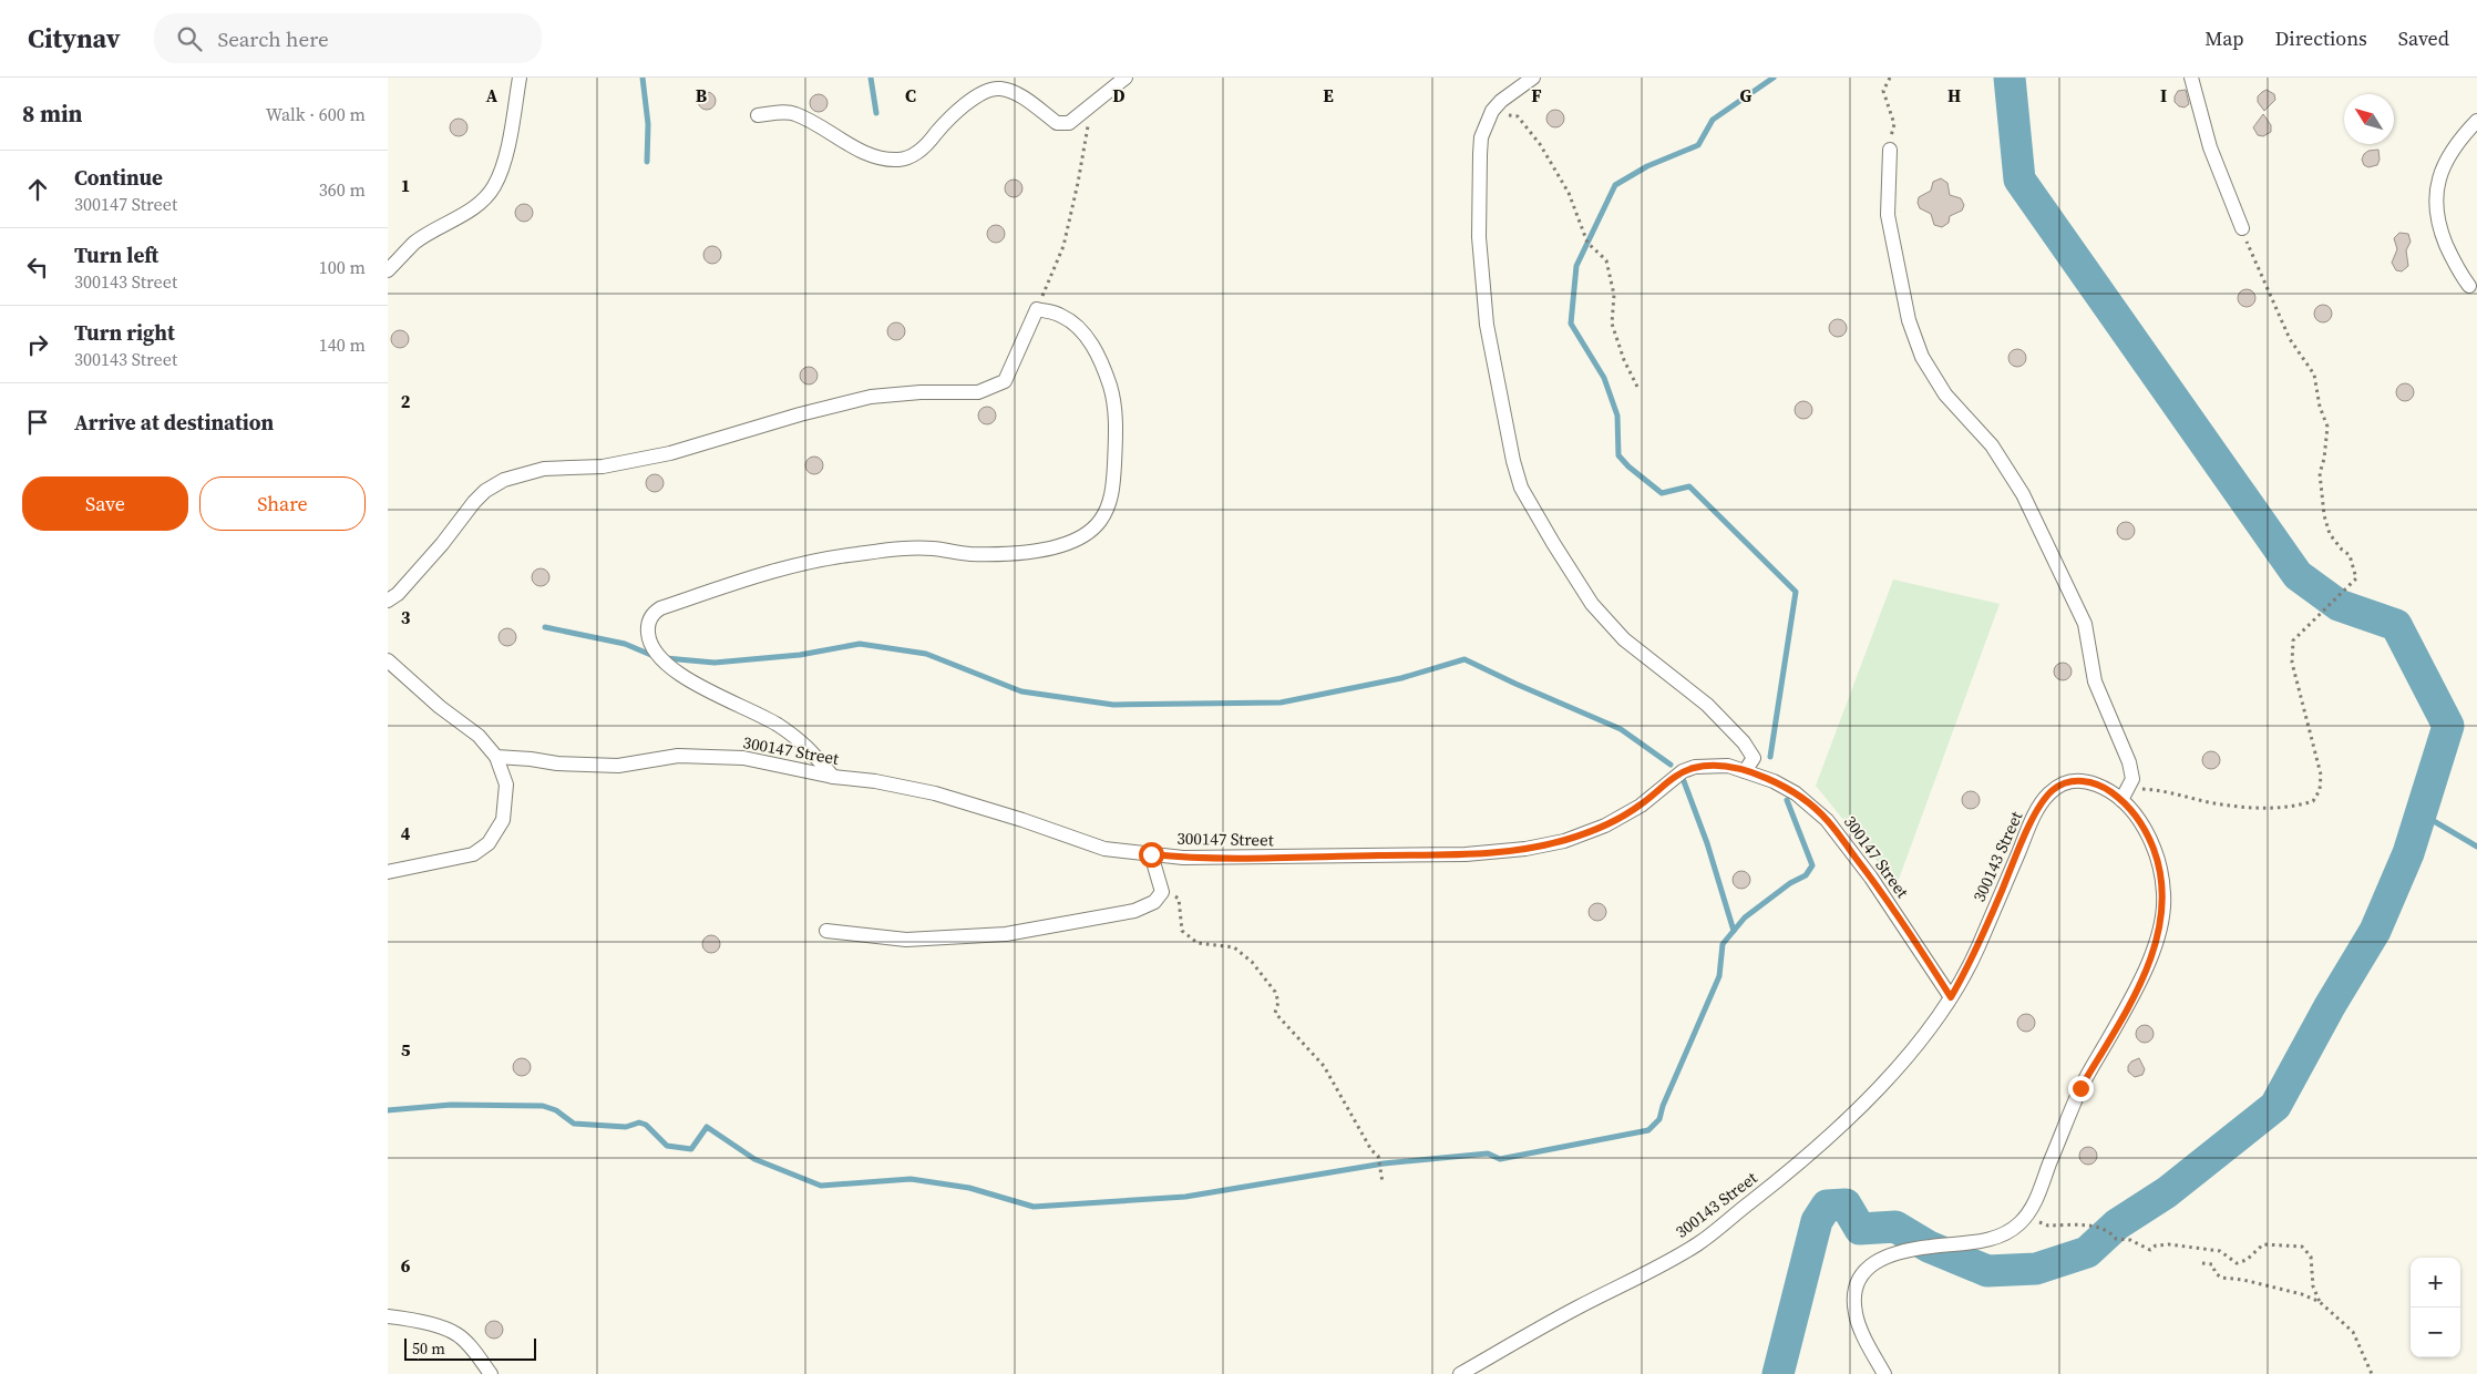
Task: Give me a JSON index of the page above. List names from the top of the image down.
{
  "streets": {
    "street": ["300147 Street", "300143 Street"]
  },
  "crossings": [
    ["300147 Street", "300143 Street"]
  ],
  "scale_bar": "50 m",
  "north": "top left",
  "page": {
    "header": "Citynav",
    "search": "Search here",
    "nav": ["Map", "Directions", "Saved"],
    "heading": ["8 min", "Walk · 600 m"],
    "list": [
      ["Continue", "300147 Street", "360 m"],
      ["Turn left", "300143 Street", "100 m"],
      ["Turn right", "300143 Street", "140 m"],
      "Arrive at destination"
    ],
    "buttons": ["Save", "Share"],
    "map_buttons": ["+", "−"],
    "scale": "50 m"
  },
  "grid": {
    "columns": [
      "A",
      "B",
      "C",
      "D",
      "E",
      "F",
      "G",
      "H",
      "I"
    ],
    "rows": [
      "1",
      "2",
      "3",
      "4",
      "5",
      "6"
    ]
  }
}
